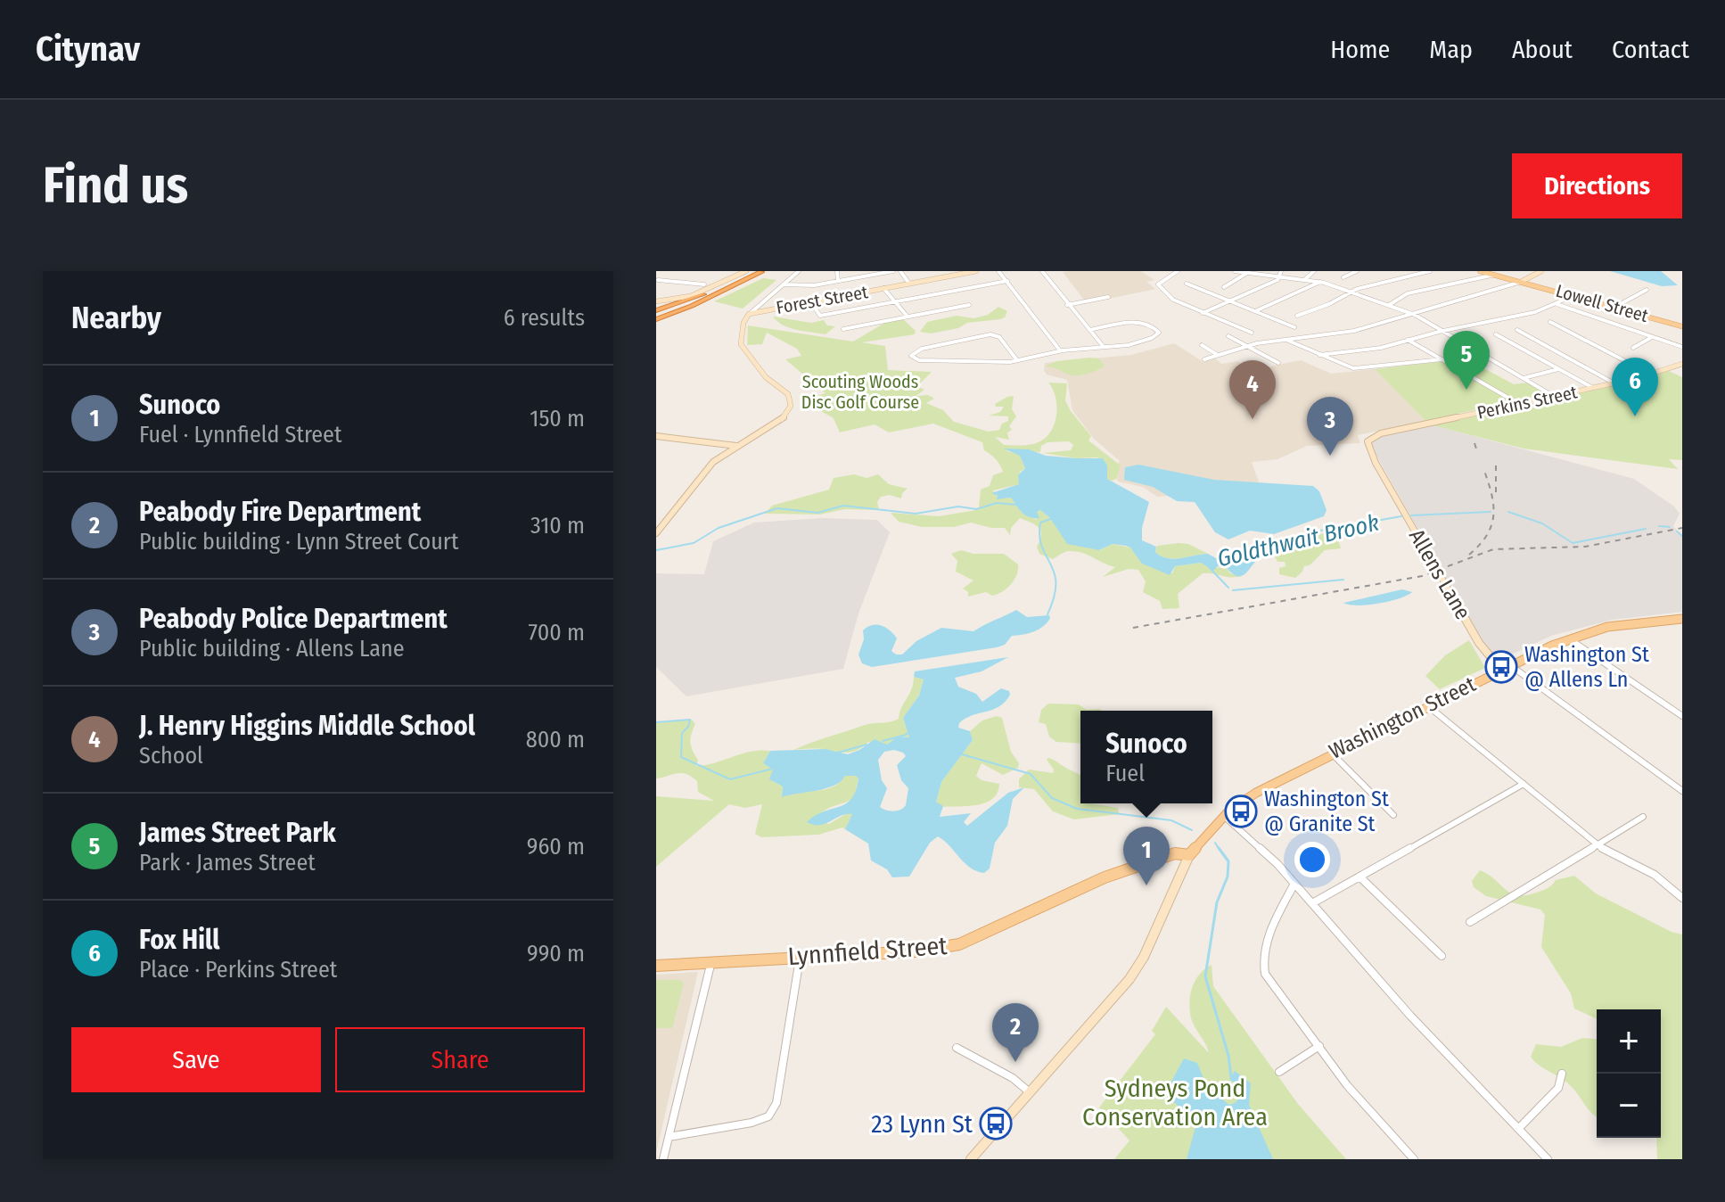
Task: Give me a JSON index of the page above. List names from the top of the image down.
{
  "streets": {
    "main road": ["Lowell Street", "Washington Street", "Lynnfield Street"],
    "street": ["Forest Street", "Perkins Street", "Allens Lane"]
  },
  "crossings": [
    ["Perkins Street", "Allens Lane"],
    ["Allens Lane", "Washington Street"],
    ["Washington Street", "Lynnfield Street"]
  ],
  "water": ["Goldthwait Brook"],
  "parks": ["Scouting Woods Disc Golf Course", "Sydneys Pond Conservation Area"],
  "places": {
    "bus stop": ["Washington St @ Allens Ln", "Washington St @ Granite St", "23 Lynn St"]
  },
  "page": {
    "header": "Citynav",
    "nav": [
      "Home",
      "Map",
      "About",
      "Contact"
    ],
    "buttons": [
      "Directions",
      ["Save", "Share"]
    ],
    "title": "Find us",
    "heading": ["Nearby", "6 results"],
    "pins": [
      "5",
      "6",
      "4",
      "3",
      "1",
      "2"
    ],
    "list": [
      {
        "mark": "1",
        "name": "Sunoco",
        "note": "Fuel · Lynnfield Street",
        "value": "150 m"
      },
      {
        "mark": "2",
        "name": "Peabody Fire Department",
        "note": "Public building · Lynn Street Court",
        "value": "310 m"
      },
      {
        "mark": "3",
        "name": "Peabody Police Department",
        "note": "Public building · Allens Lane",
        "value": "700 m"
      },
      {
        "mark": "4",
        "name": "J. Henry Higgins Middle School",
        "note": "School",
        "value": "800 m"
      },
      {
        "mark": "5",
        "name": "James Street Park",
        "note": "Park · James Street",
        "value": "960 m"
      },
      {
        "mark": "6",
        "name": "Fox Hill",
        "note": "Place · Perkins Street",
        "value": "990 m"
      }
    ],
    "popup": ["Sunoco", "Fuel"],
    "map_buttons": ["+", "−"]
  }
}
